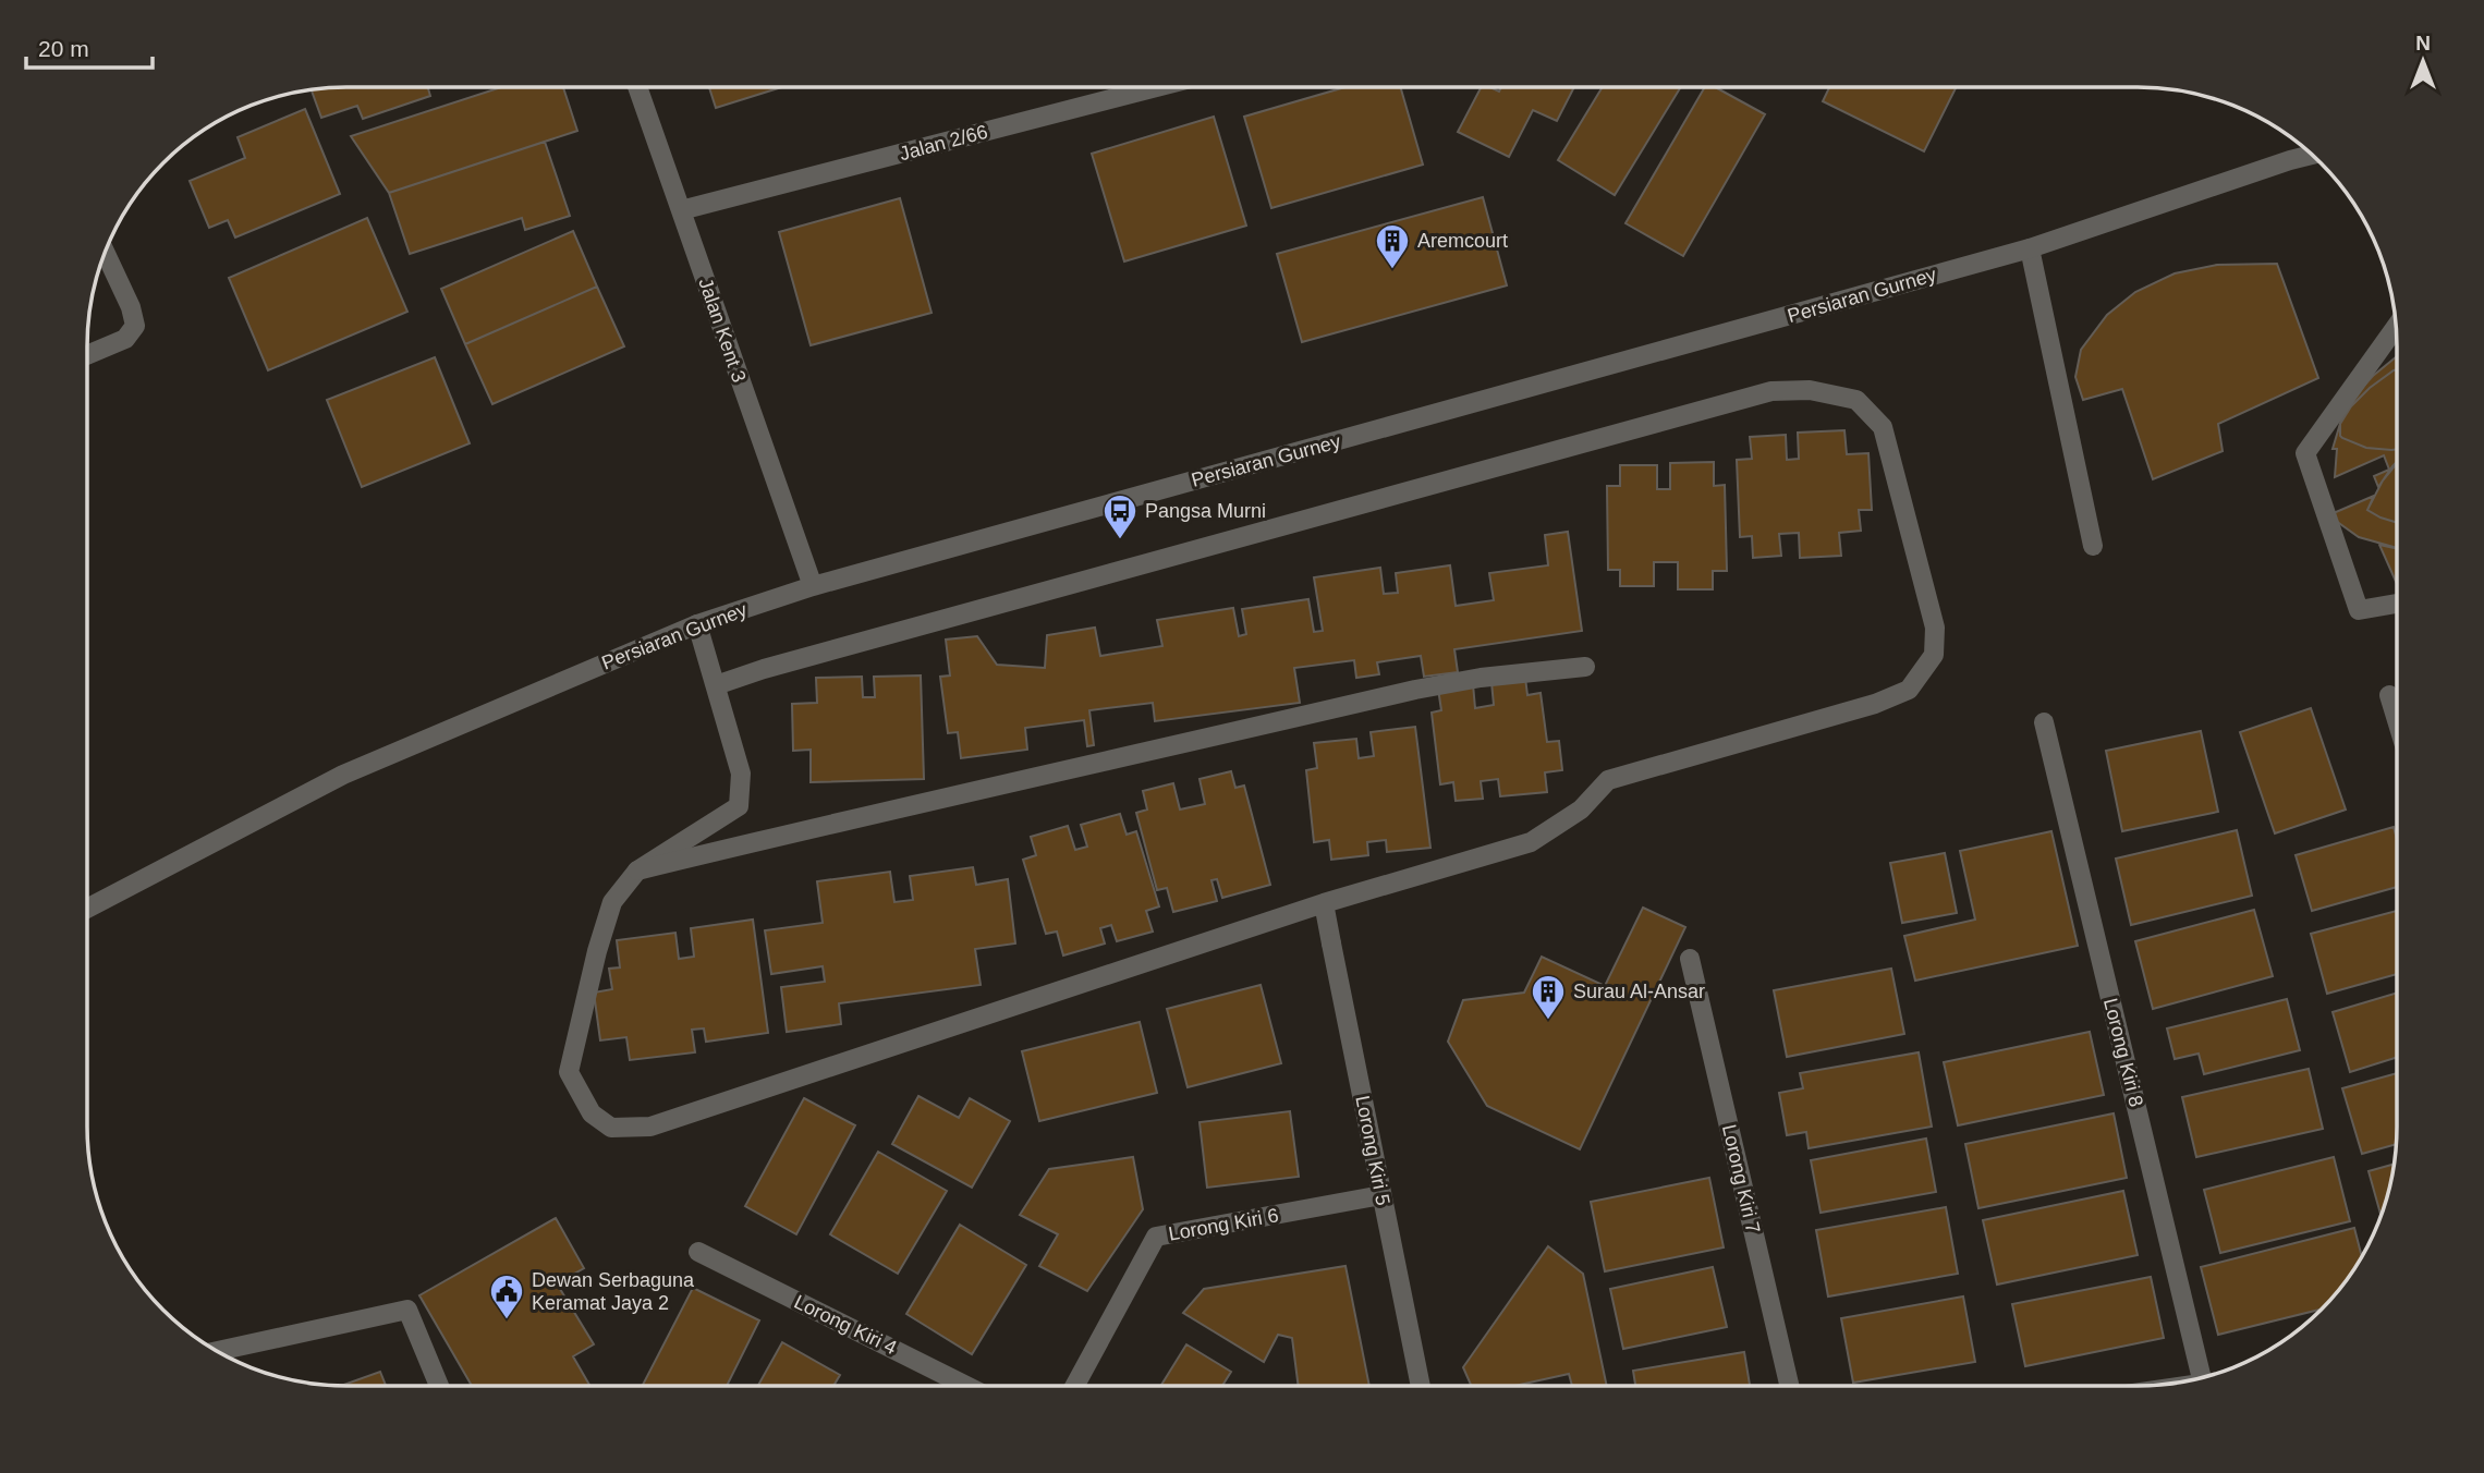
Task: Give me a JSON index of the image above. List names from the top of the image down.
{
  "streets": {
    "street": [
      "Jalan 2/66",
      "Persiaran Gurney",
      "Jalan Kent 3",
      "Lorong Kiri 8",
      "Lorong Kiri 5",
      "Lorong Kiri 7",
      "Lorong Kiri 6",
      "Lorong Kiri 4"
    ]
  },
  "crossings": [
    ["Jalan 2/66", "Jalan Kent 3"],
    ["Persiaran Gurney", "Jalan Kent 3"],
    ["Lorong Kiri 5", "Lorong Kiri 6"]
  ],
  "places": {
    "building": ["Aremcourt", "Surau Al-Ansar"],
    "bus stop": ["Pangsa Murni"],
    "public building": ["Dewan Serbaguna Keramat Jaya 2"]
  },
  "scale_bar": "20 m",
  "north": "top"
}
